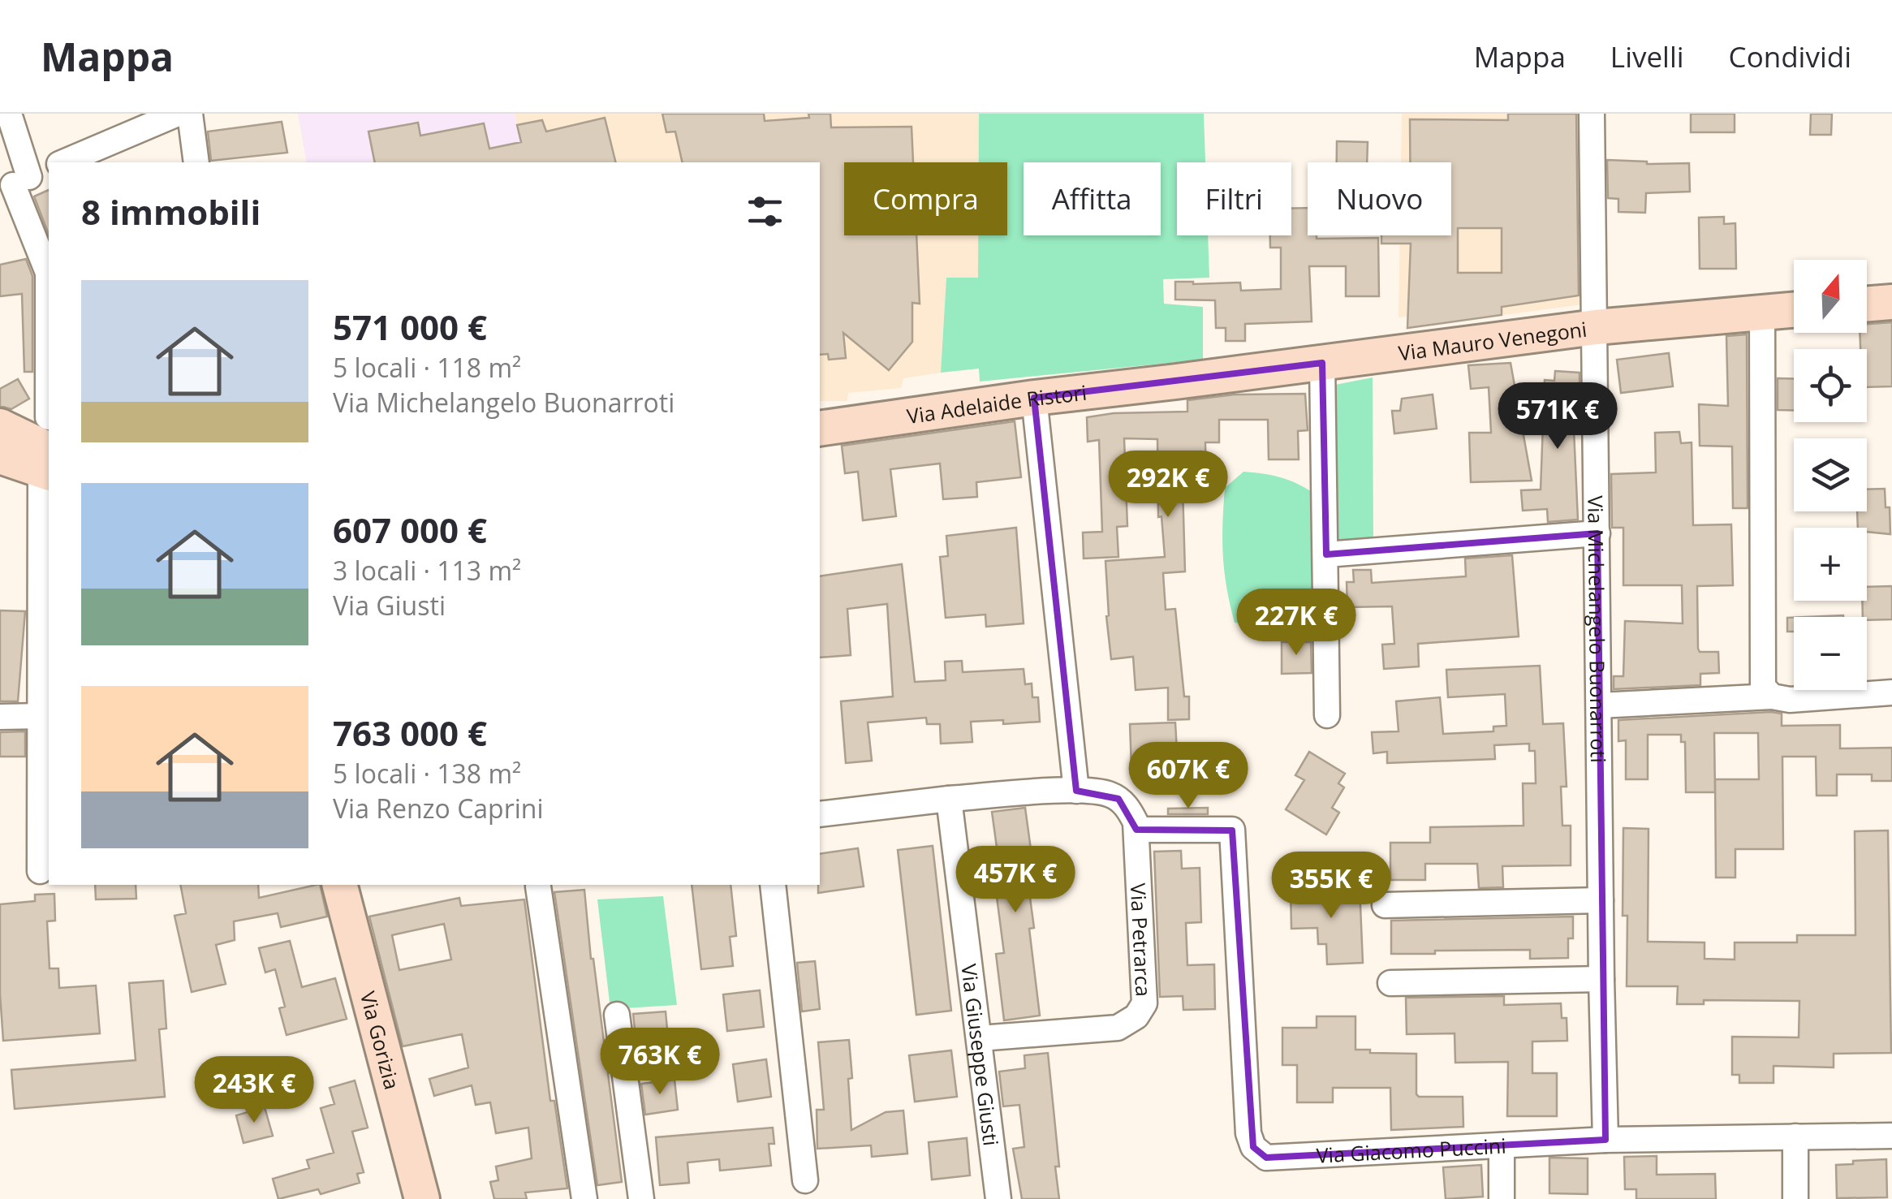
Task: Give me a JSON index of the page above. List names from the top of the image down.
{
  "streets": {
    "main road": ["Via Mauro Venegoni", "Via Adelaide Ristori", "Via Gorizia"],
    "street": [
      "Via Michelangelo Buonarroti",
      "Via Petrarca",
      "Via Giuseppe Giusti",
      "Via Giacomo Puccini"
    ]
  },
  "crossings": [
    ["Via Mauro Venegoni", "Via Adelaide Ristori"],
    ["Via Mauro Venegoni", "Via Michelangelo Buonarroti"],
    ["Via Michelangelo Buonarroti", "Via Giacomo Puccini"],
    ["Via Petrarca", "Via Giuseppe Giusti"],
    ["Via Petrarca", "Via Giacomo Puccini"]
  ],
  "north": "top",
  "page": {
    "header": "Mappa",
    "nav": ["Mappa", "Livelli", "Condividi"],
    "chip": [
      "Compra",
      "Affitta",
      "Filtri",
      "Nuovo"
    ],
    "heading": "8 immobili",
    "map_buttons": ["+", "−"],
    "list": [
      {
        "name": "571 000 €",
        "note": "5 locali · 118 m² · Via Michelangelo Buonarroti"
      },
      {
        "name": "607 000 €",
        "note": "3 locali · 113 m² · Via Giusti"
      },
      {
        "name": "763 000 €",
        "note": "5 locali · 138 m² · Via Renzo Caprini"
      }
    ],
    "price": [
      "571K €",
      "292K €",
      "227K €",
      "607K €",
      "457K €",
      "355K €",
      "763K €",
      "243K €"
    ]
  }
}
